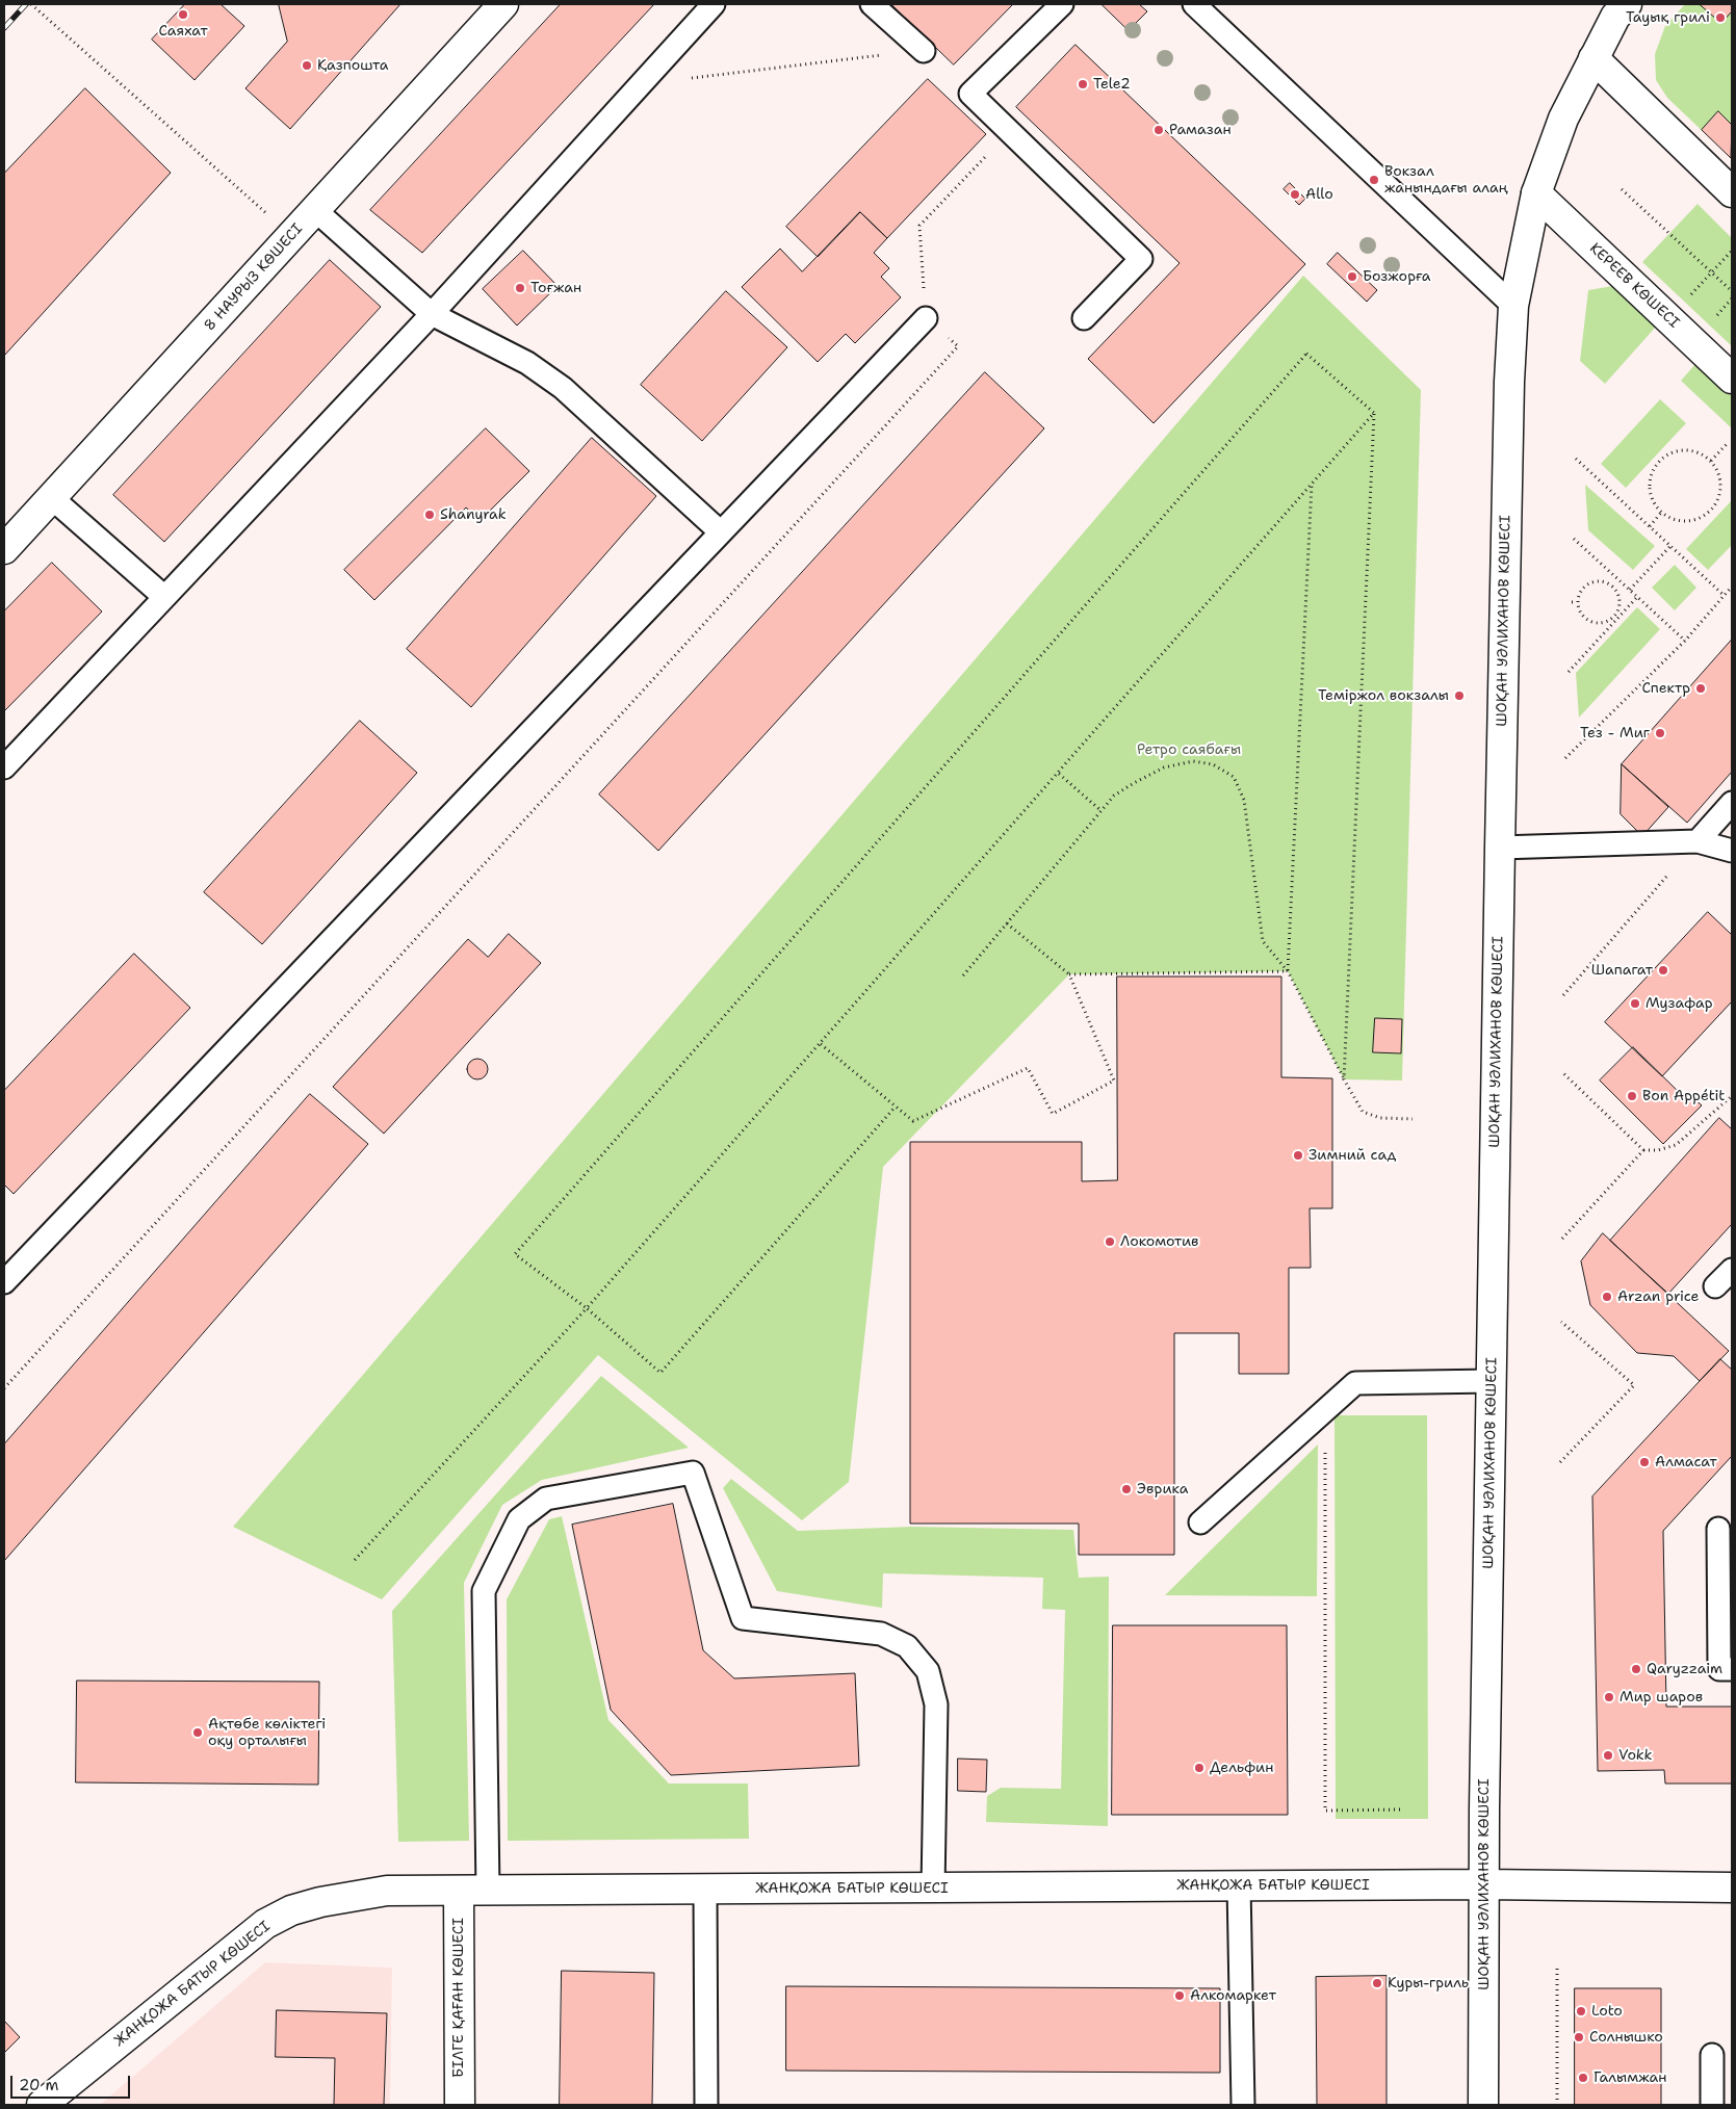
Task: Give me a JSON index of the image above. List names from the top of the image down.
{
  "streets": {
    "street": [
      "8 НАУРЫЗ КӨШЕСІ",
      "КЕРЕЕВ КӨШЕСІ",
      "ШОҚАН УӘЛИХАНОВ КӨШЕСІ",
      "ЖАНҚОЖА БАТЫР КӨШЕСІ",
      "БІЛГЕ ҚАҒАН КӨШЕСІ"
    ]
  },
  "crossings": [
    ["КЕРЕЕВ КӨШЕСІ", "ШОҚАН УӘЛИХАНОВ КӨШЕСІ"],
    ["ШОҚАН УӘЛИХАНОВ КӨШЕСІ", "ЖАНҚОЖА БАТЫР КӨШЕСІ"],
    ["ЖАНҚОЖА БАТЫР КӨШЕСІ", "БІЛГЕ ҚАҒАН КӨШЕСІ"]
  ],
  "parks": ["Ретро саябағы"],
  "places": [
    "Саяхат",
    "Тауық грилі",
    "Қазпошта",
    "Tele2",
    "Рамазан",
    "Вокзал жанындағы алаң",
    "Allo",
    "Бозжорға",
    "Тоғжан",
    "Shanyrak",
    "Спектр",
    "Теміржол вокзалы",
    "Тез - Миг",
    "Шапагат",
    "Музафар",
    "Bon Appétit",
    "Зимний сад",
    "Локомотив",
    "Arzan price",
    "Алмасат",
    "Эврика",
    "Qaryzzaim",
    "Мир шаров",
    "Ақтөбе көліктегі оқу орталығы",
    "Vokk",
    "Дельфин",
    "Куры-гриль",
    "Алкомаркет",
    "Loto",
    "Солнышко",
    "Галымжан"
  ],
  "scale_bar": "20 m"
}
